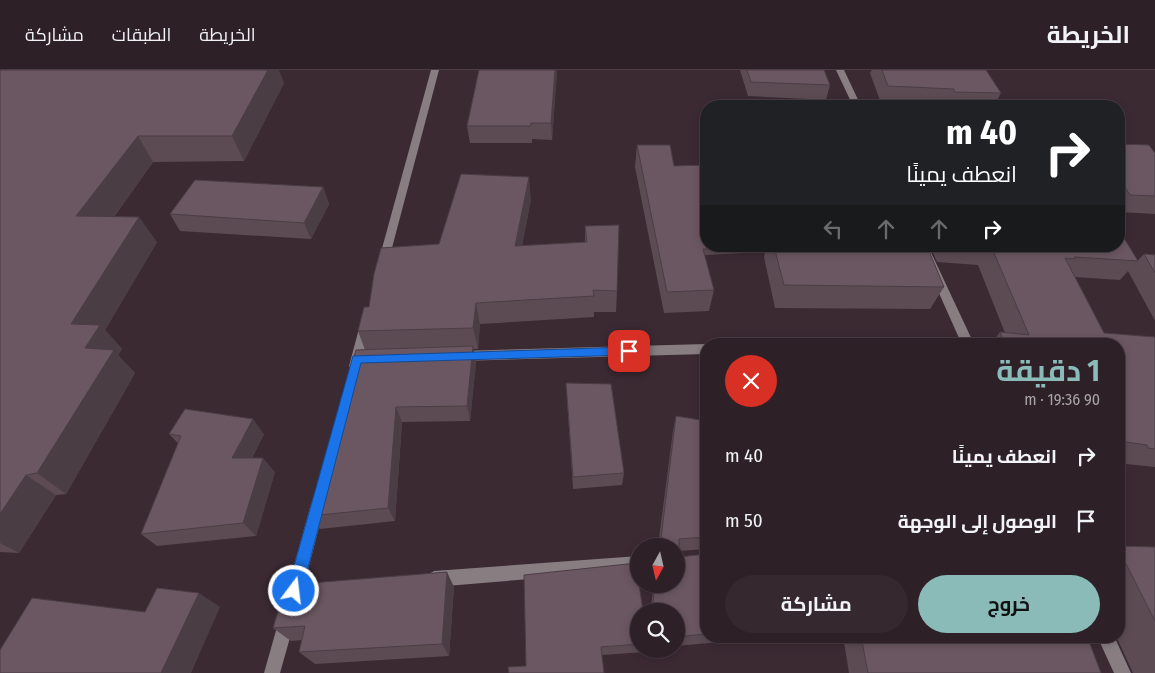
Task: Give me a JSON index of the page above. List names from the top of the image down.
{
  "north": "bottom",
  "page": {
    "header": "الخريطة",
    "nav": ["الخريطة", "الطبقات", "مشاركة"],
    "turn": ["40 m", "انعطف يمينًا"],
    "heading": ["1 دقيقة", "90 m · 19:36"],
    "list": [
      {
        "name": "انعطف يمينًا",
        "value": "40 m"
      },
      {
        "name": "الوصول إلى الوجهة",
        "value": "50 m"
      }
    ],
    "buttons": ["خروج", "مشاركة"]
  }
}
